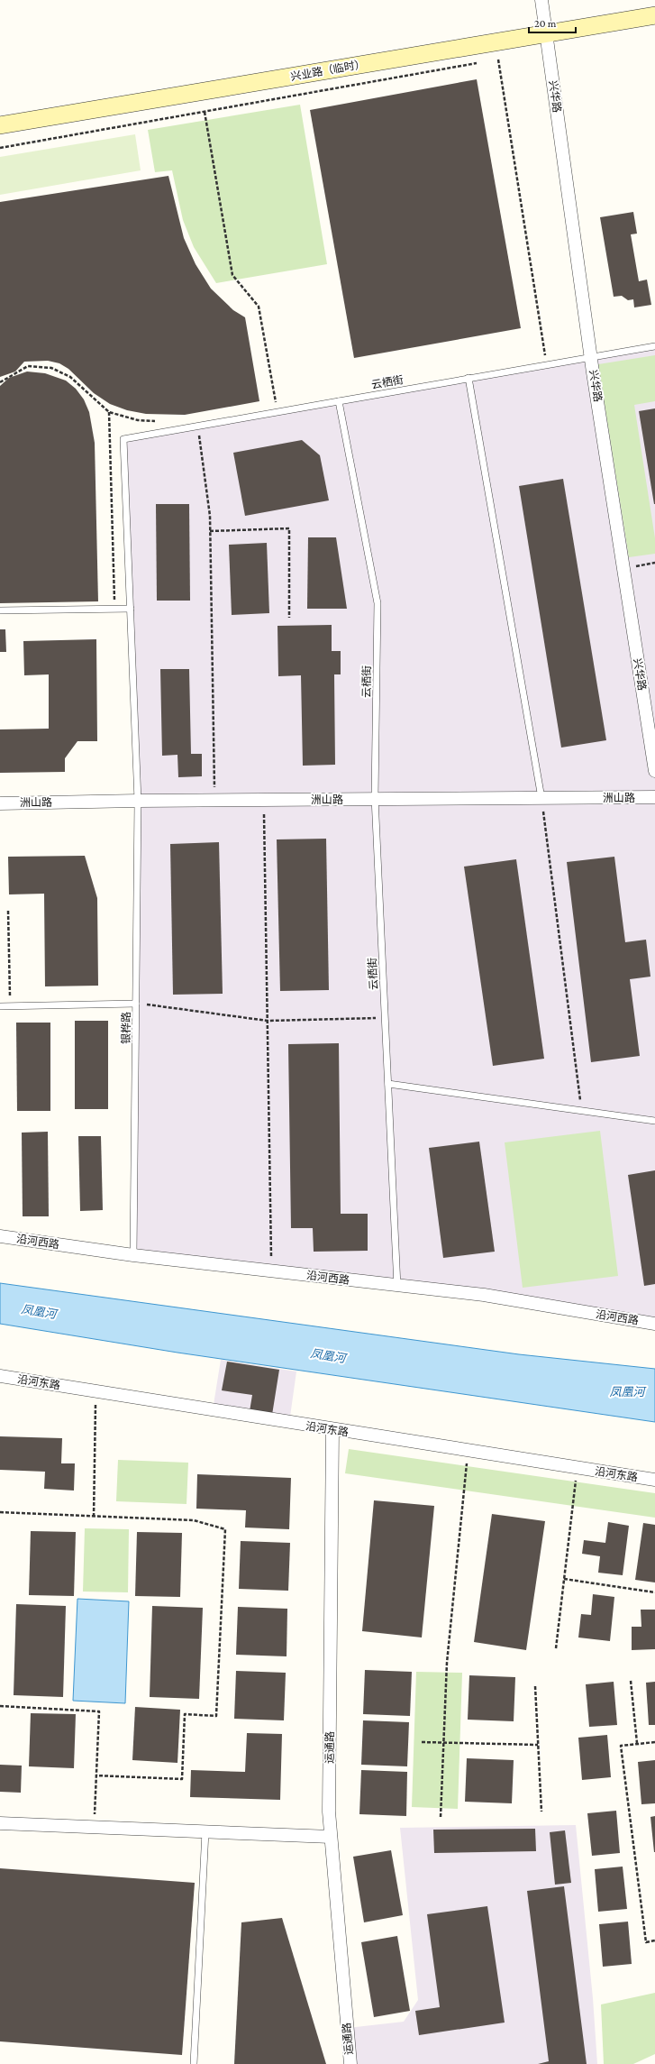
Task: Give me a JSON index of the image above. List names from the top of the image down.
{
  "streets": {
    "main road": ["兴业路（临时）"],
    "street": [
      "兴华路",
      "洲山路",
      "沿河西路",
      "沿河东路",
      "运通路"
    ],
    "lane": ["云栖街", "银桦路"]
  },
  "crossings": [
    ["兴业路（临时）", "兴华路"],
    ["兴华路", "云栖街"],
    ["云栖街", "洲山路"],
    ["云栖街", "沿河西路"],
    ["洲山路", "银桦路"],
    ["银桦路", "沿河西路"],
    ["沿河东路", "运通路"]
  ],
  "water": ["凤凰河"],
  "scale_bar": "20 m"
}
